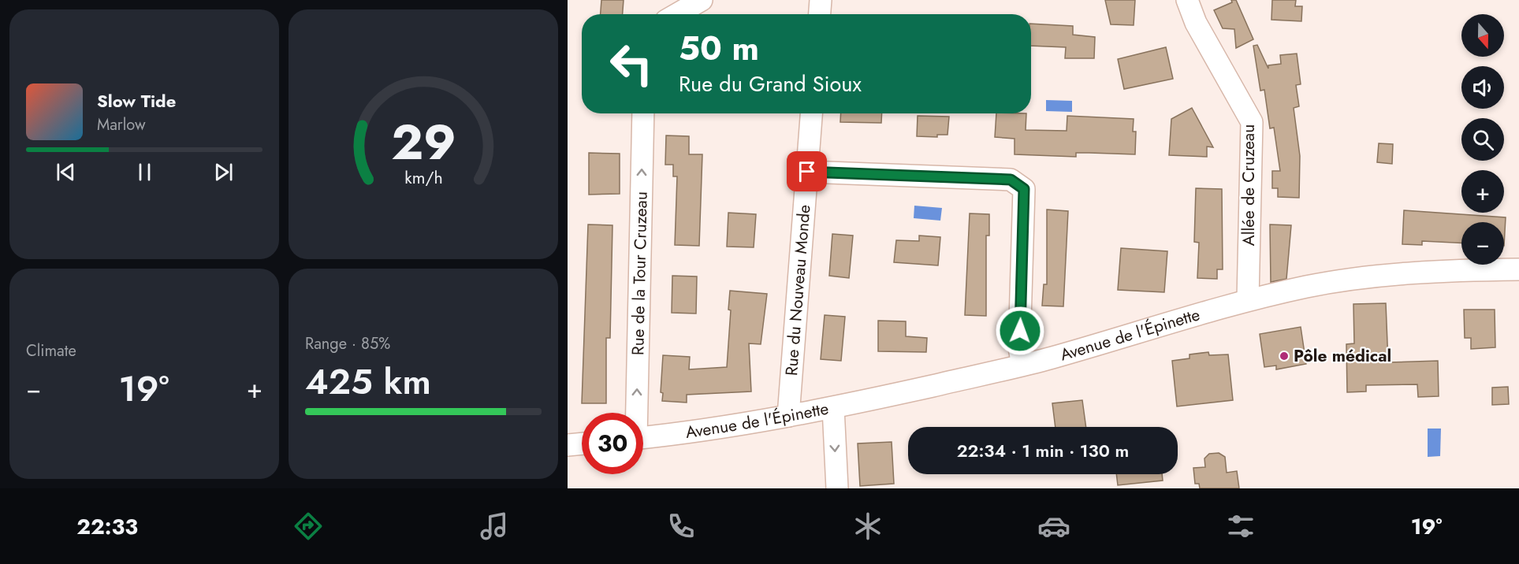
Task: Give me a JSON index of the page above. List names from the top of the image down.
{
  "streets": {
    "street": [
      "Allée de Cruzeau",
      "Rue de la Tour Cruzeau",
      "Rue du Nouveau Monde",
      "Avenue de l'Épinette"
    ]
  },
  "crossings": [
    ["Allée de Cruzeau", "Avenue de l'Épinette"],
    ["Rue du Nouveau Monde", "Avenue de l'Épinette"]
  ],
  "one_way": ["Rue de la Tour Cruzeau"],
  "places": ["Pôle médical"],
  "north": "bottom",
  "page": {
    "map_buttons": ["+", "−"],
    "turn": ["50 m", "Rue du Grand Sioux"],
    "song": ["Slow Tide", "Marlow"],
    "tile": [
      "Climate",
      ["Range · 85%", "425 km"]
    ],
    "heat": ["−", "19°", "+"],
    "limit": "30",
    "trip": "22:34 · 1 min · 130 m",
    "tabs": ["22:33", "19°"],
    "gauge": ["29", "km/h"]
  }
}
